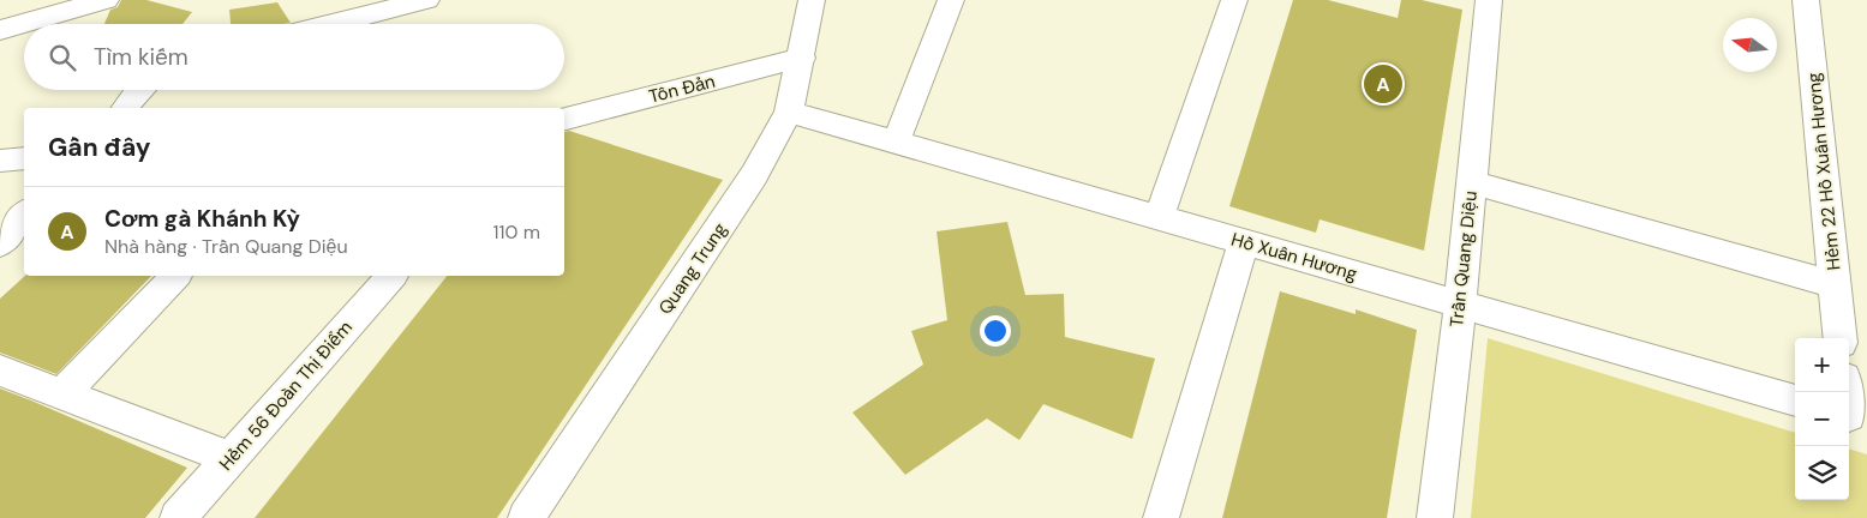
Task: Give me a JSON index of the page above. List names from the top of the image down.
{
  "streets": {
    "street": [
      "Tôn Đản",
      "Hẻm 22 Hồ Xuân Hương",
      "Hồ Xuân Hương",
      "Trần Quang Diệu",
      "Quang Trung",
      "Hẻm 56 Đoàn Thị Điểm"
    ]
  },
  "crossings": [
    ["Tôn Đản", "Quang Trung"],
    ["Hồ Xuân Hương", "Trần Quang Diệu"],
    ["Hồ Xuân Hương", "Quang Trung"]
  ],
  "north": "left",
  "page": {
    "search": "Tìm kiếm",
    "pins": "A",
    "heading": "Gần đây",
    "list": [
      {
        "mark": "A",
        "name": "Cơm gà Khánh Kỳ",
        "note": "Nhà hàng · Trần Quang Diệu",
        "value": "110 m"
      }
    ],
    "map_buttons": ["+", "−"]
  }
}
